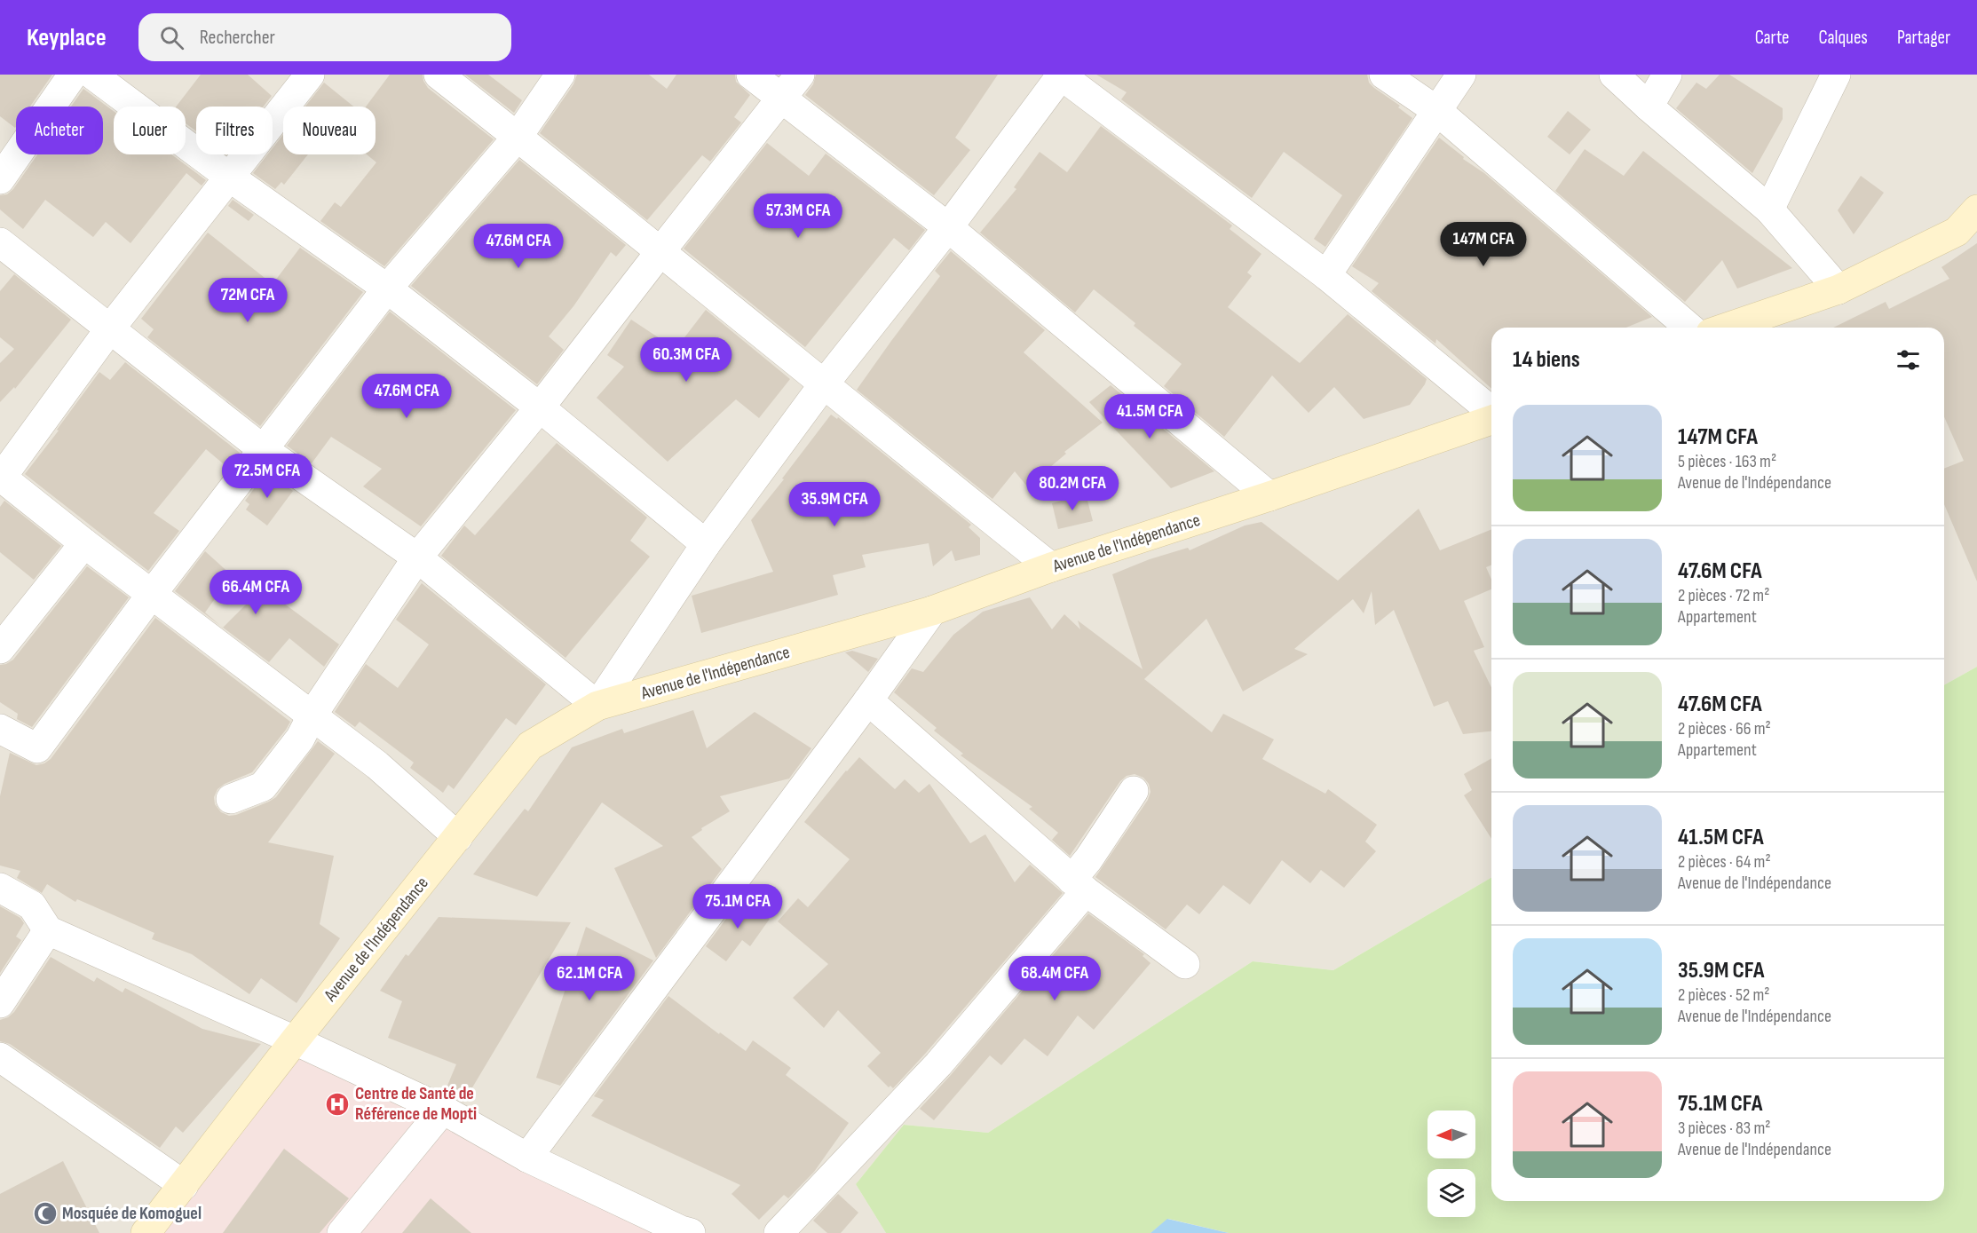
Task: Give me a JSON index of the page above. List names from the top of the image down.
{
  "streets": {
    "main road": ["Avenue de l'Indépendance"]
  },
  "places": {
    "hospital": ["Centre de Santé de Référence de Mopti"],
    "mosque": ["Mosquée de Komoguel"]
  },
  "north": "left",
  "page": {
    "header": "Keyplace",
    "search": "Rechercher",
    "nav": ["Carte", "Calques", "Partager"],
    "chip": [
      "Acheter",
      "Louer",
      "Filtres",
      "Nouveau"
    ],
    "price": [
      "57.3M CFA",
      "147M CFA",
      "47.6M CFA",
      "72M CFA",
      "60.3M CFA",
      "47.6M CFA",
      "41.5M CFA",
      "72.5M CFA",
      "80.2M CFA",
      "35.9M CFA",
      "66.4M CFA",
      "75.1M CFA",
      "62.1M CFA",
      "68.4M CFA"
    ],
    "heading": "14 biens",
    "list": [
      {
        "name": "147M CFA",
        "note": "5 pièces · 163 m² · Avenue de l'Indépendance"
      },
      {
        "name": "47.6M CFA",
        "note": "2 pièces · 72 m² · Appartement"
      },
      {
        "name": "47.6M CFA",
        "note": "2 pièces · 66 m² · Appartement"
      },
      {
        "name": "41.5M CFA",
        "note": "2 pièces · 64 m² · Avenue de l'Indépendance"
      },
      {
        "name": "35.9M CFA",
        "note": "2 pièces · 52 m² · Avenue de l'Indépendance"
      },
      {
        "name": "75.1M CFA",
        "note": "3 pièces · 83 m² · Avenue de l'Indépendance"
      }
    ]
  }
}
